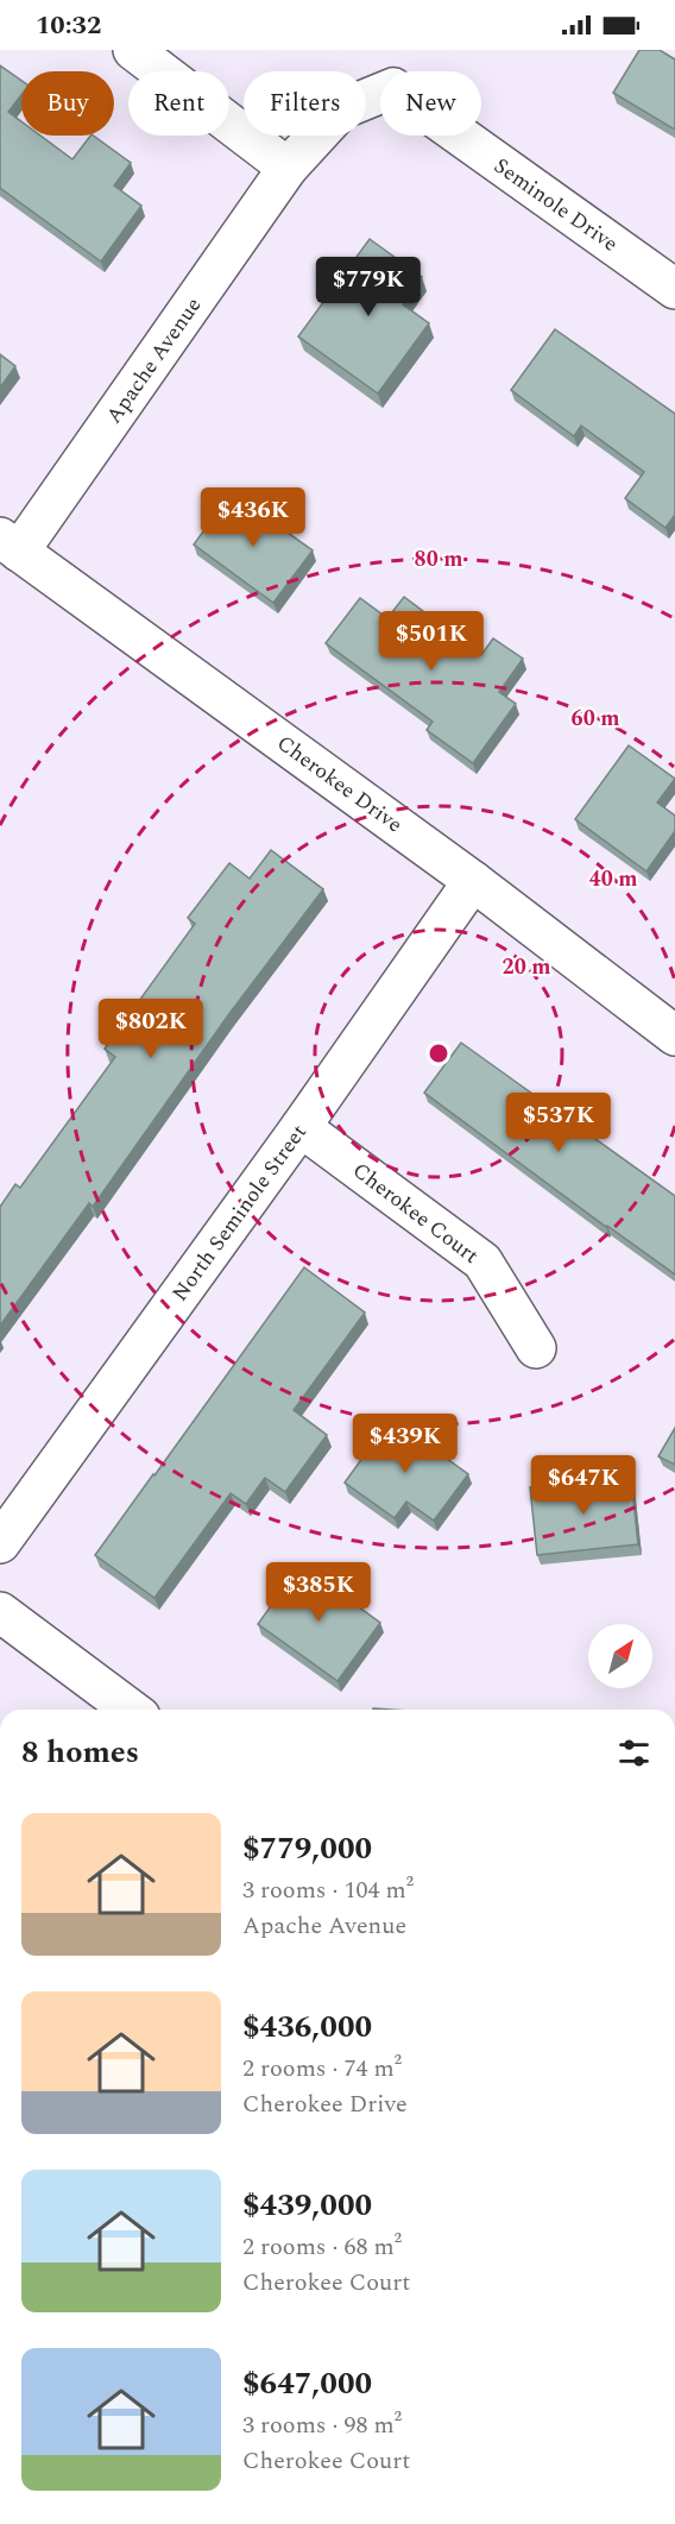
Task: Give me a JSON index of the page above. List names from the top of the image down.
{
  "streets": {
    "street": [
      "Seminole Drive",
      "Apache Avenue",
      "Cherokee Drive",
      "North Seminole Street",
      "Cherokee Court"
    ]
  },
  "crossings": [
    ["Seminole Drive", "Apache Avenue"],
    ["Apache Avenue", "Cherokee Drive"],
    ["Cherokee Drive", "North Seminole Street"],
    ["North Seminole Street", "Cherokee Court"]
  ],
  "north": "top right",
  "page": {
    "status": "10:32",
    "chip": [
      "Buy",
      "Rent",
      "Filters",
      "New"
    ],
    "price": [
      "$779K",
      "$436K",
      "$501K",
      "$802K",
      "$537K",
      "$439K",
      "$647K",
      "$385K"
    ],
    "heading": "8 homes",
    "list": [
      {
        "name": "$779,000",
        "note": "3 rooms · 104 m² · Apache Avenue"
      },
      {
        "name": "$436,000",
        "note": "2 rooms · 74 m² · Cherokee Drive"
      },
      {
        "name": "$439,000",
        "note": "2 rooms · 68 m² · Cherokee Court"
      },
      {
        "name": "$647,000",
        "note": "3 rooms · 98 m² · Cherokee Court"
      }
    ]
  },
  "rings": [
    "80 m",
    "60 m",
    "40 m",
    "20 m"
  ]
}
